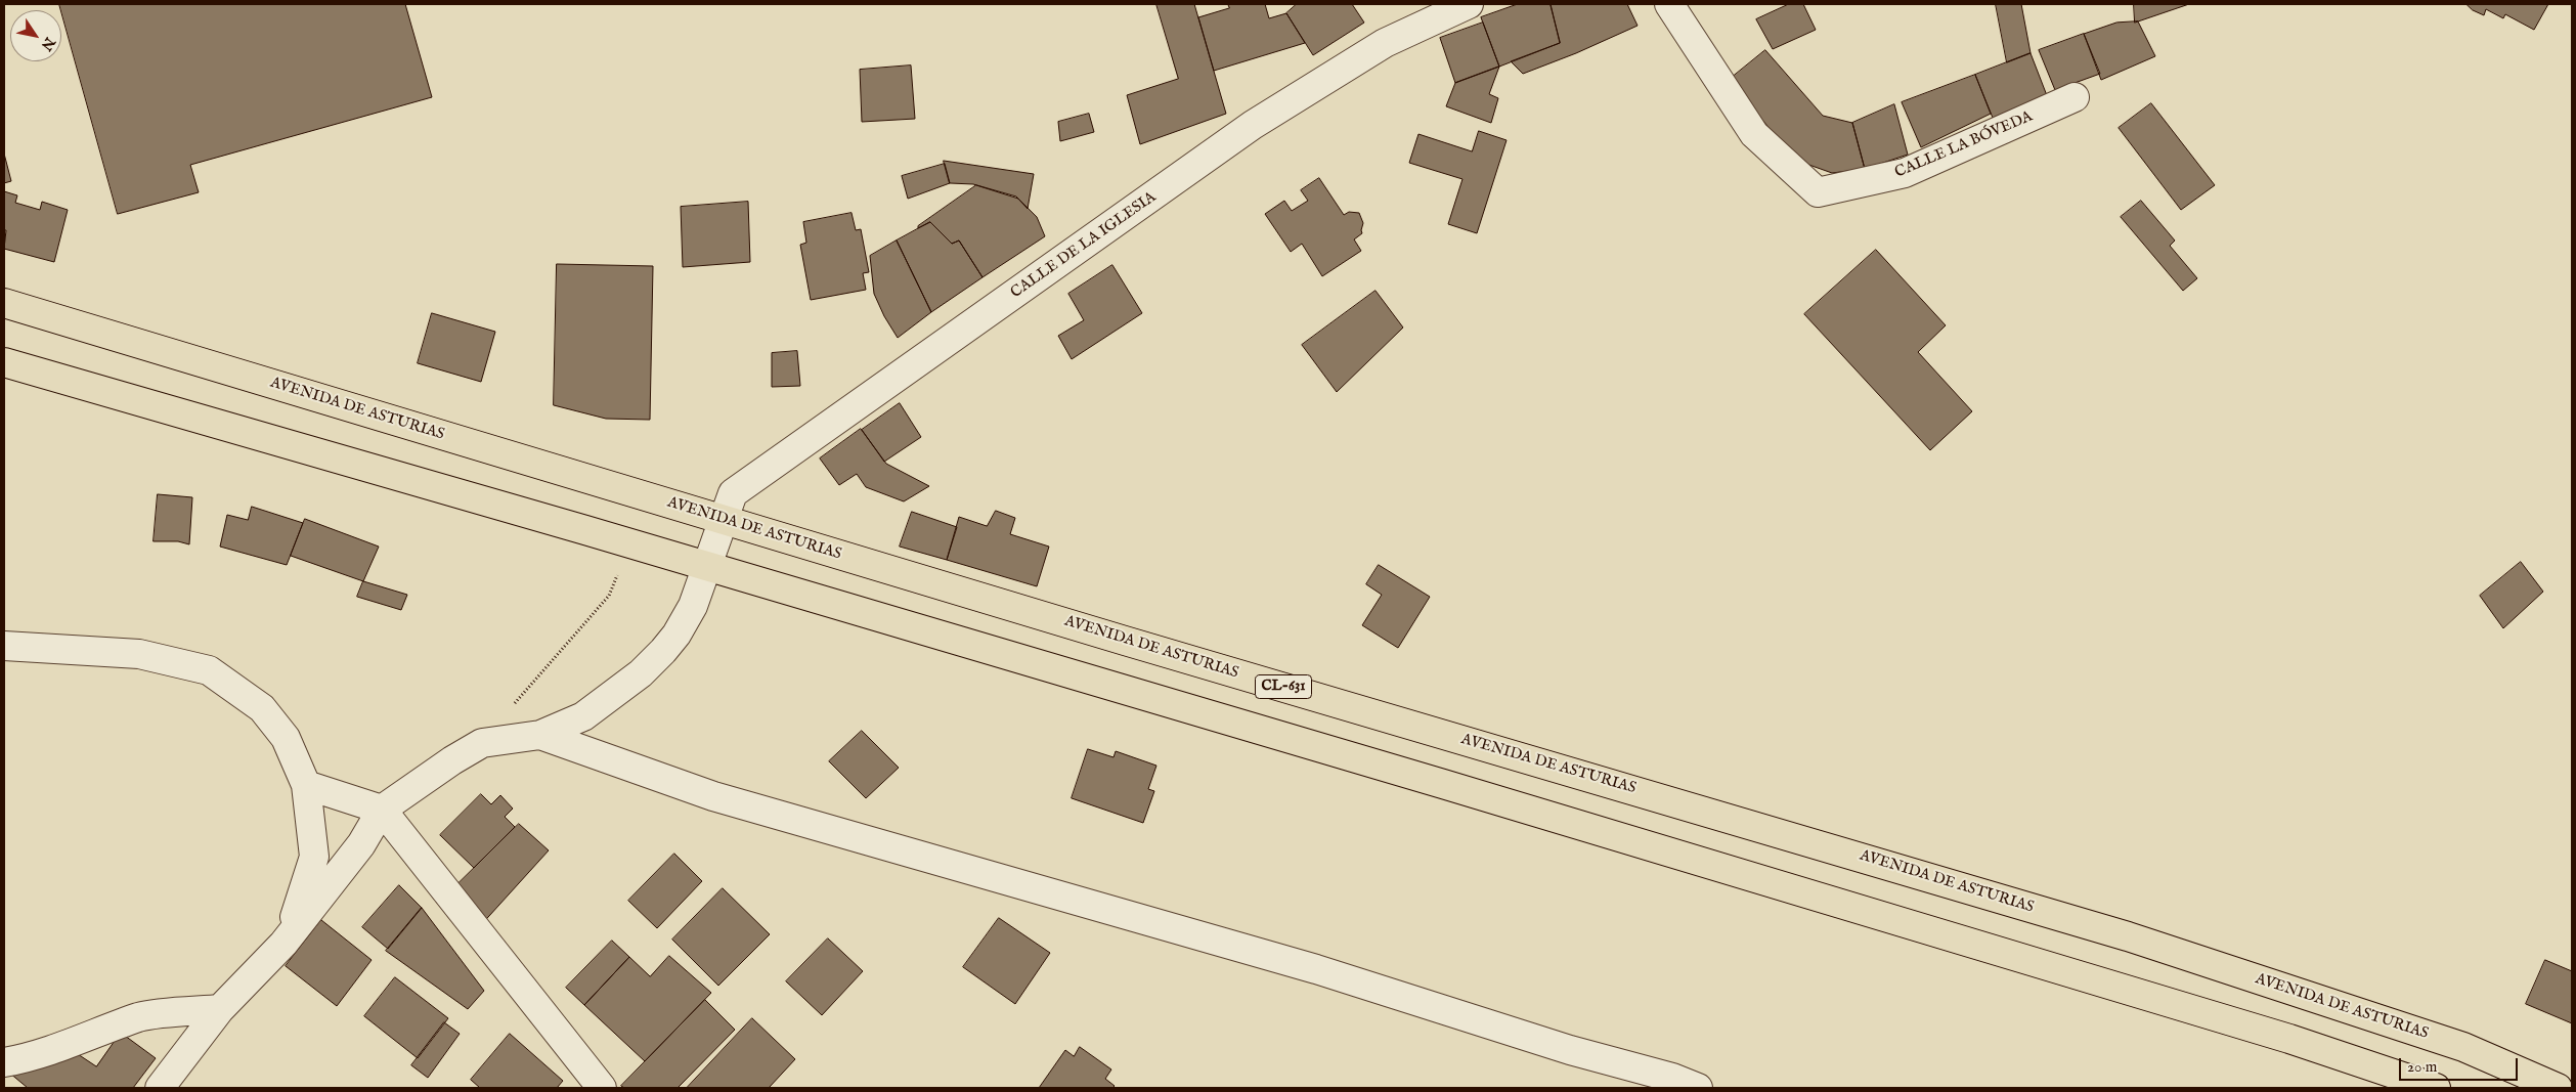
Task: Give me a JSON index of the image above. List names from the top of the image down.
{
  "streets": {
    "main road": ["AVENIDA DE ASTURIAS", "CL-631"],
    "street": ["CALLE LA BÓVEDA", "CALLE DE LA IGLESIA"]
  },
  "crossings": [
    ["CALLE DE LA IGLESIA", "AVENIDA DE ASTURIAS"]
  ],
  "scale_bar": "20 m",
  "north": "bottom right"
}
